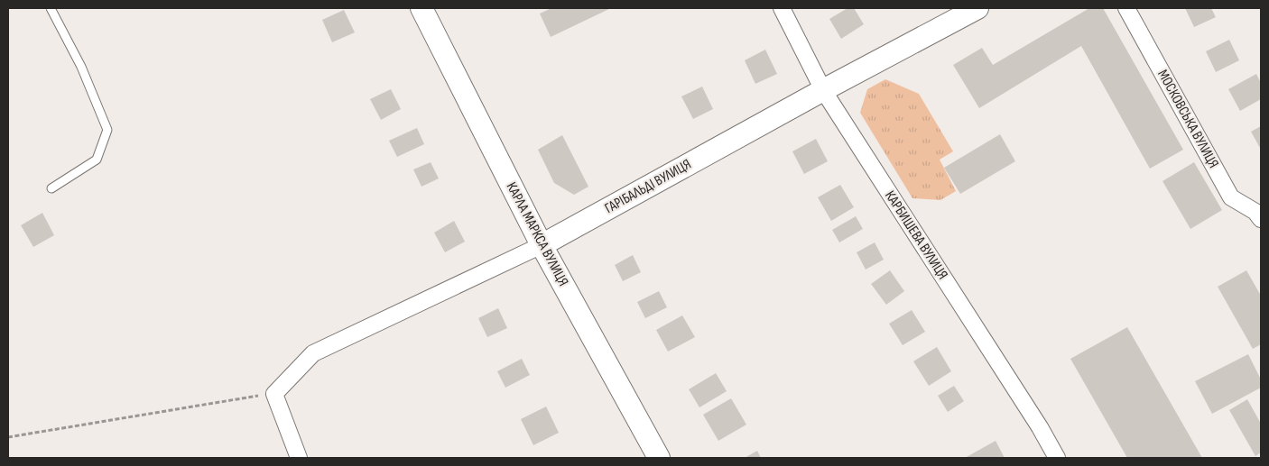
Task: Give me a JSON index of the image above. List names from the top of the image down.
{
  "streets": {
    "street": [
      "МОСКОВСЬКА ВУЛИЦЯ",
      "ГАРІБАЛЬДІ ВУЛИЦЯ",
      "КАРЛА МАРКСА ВУЛИЦЯ",
      "КАРБИШЕВА ВУЛИЦЯ"
    ]
  },
  "crossings": [
    ["ГАРІБАЛЬДІ ВУЛИЦЯ", "КАРЛА МАРКСА ВУЛИЦЯ"],
    ["ГАРІБАЛЬДІ ВУЛИЦЯ", "КАРБИШЕВА ВУЛИЦЯ"]
  ]
}
